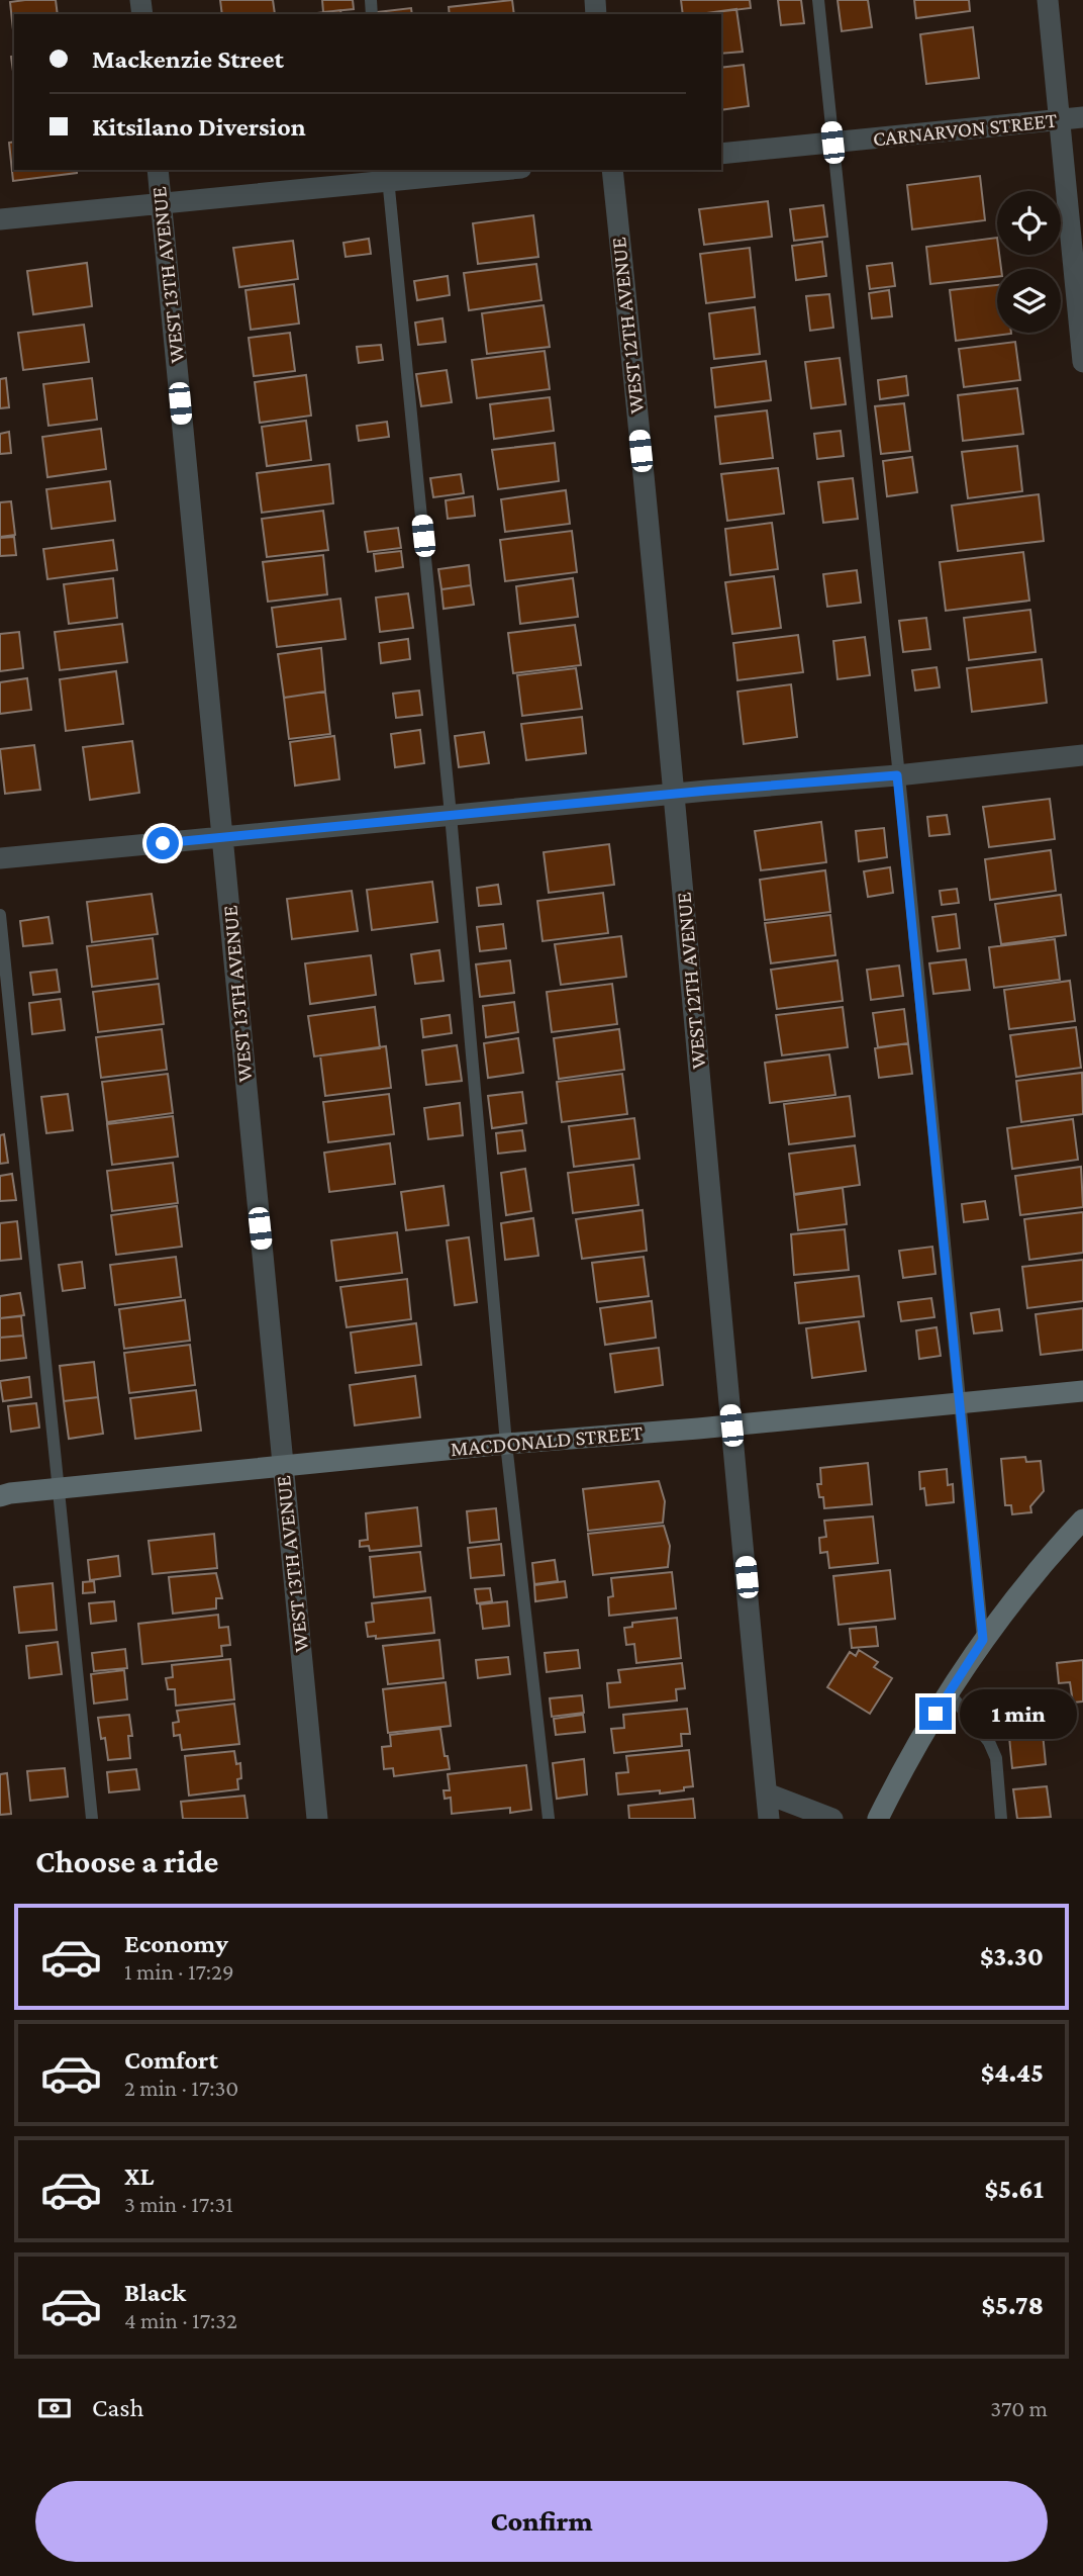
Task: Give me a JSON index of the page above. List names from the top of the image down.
{
  "streets": {
    "street": [
      "CARNARVON STREET",
      "WEST 13TH AVENUE",
      "WEST 12TH AVENUE",
      "MACDONALD STREET"
    ]
  },
  "crossings": [
    ["WEST 13TH AVENUE", "MACDONALD STREET"],
    ["WEST 12TH AVENUE", "MACDONALD STREET"]
  ],
  "page": {
    "banner": ["Mackenzie Street", "Kitsilano Diversion"],
    "bubble": "1 min",
    "heading": "Choose a ride",
    "list": [
      {
        "name": "Economy",
        "note": "1 min · 17:29",
        "value": "$3.30"
      },
      {
        "name": "Comfort",
        "note": "2 min · 17:30",
        "value": "$4.45"
      },
      {
        "name": "XL",
        "note": "3 min · 17:31",
        "value": "$5.61"
      },
      {
        "name": "Black",
        "note": "4 min · 17:32",
        "value": "$5.78"
      }
    ],
    "pay": ["Cash", "370 m"],
    "buttons": "Confirm"
  }
}
